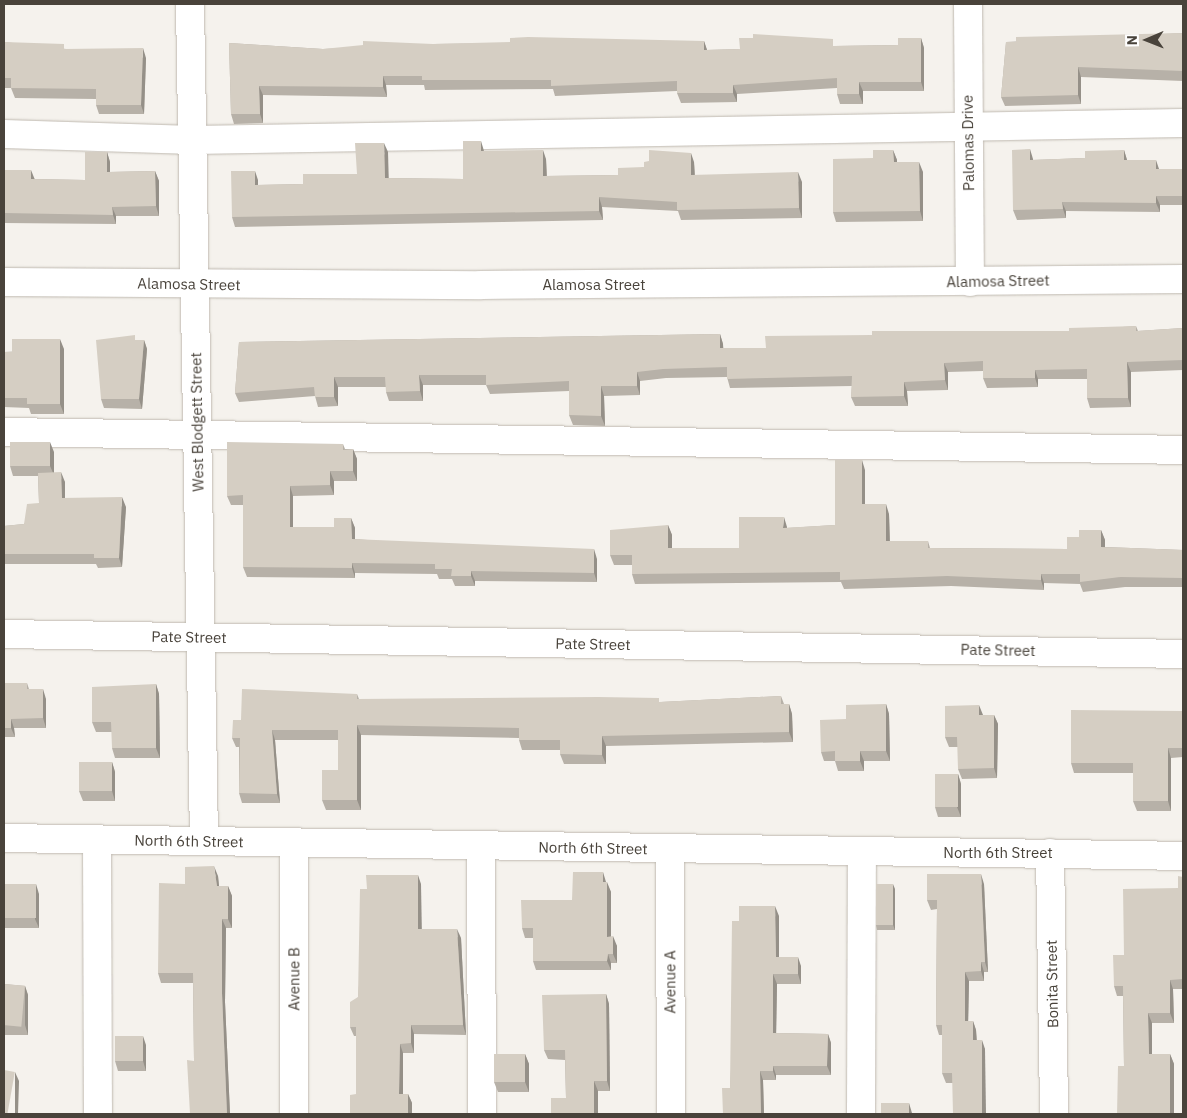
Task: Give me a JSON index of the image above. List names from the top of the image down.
{
  "streets": {
    "street": [
      "Palomas Drive",
      "Alamosa Street",
      "West Blodgett Street",
      "Pate Street",
      "North 6th Street",
      "Avenue B",
      "Avenue A",
      "Bonita Street"
    ]
  },
  "crossings": [
    ["Palomas Drive", "Alamosa Street"],
    ["Alamosa Street", "West Blodgett Street"],
    ["West Blodgett Street", "Pate Street"],
    ["West Blodgett Street", "North 6th Street"],
    ["North 6th Street", "Avenue B"],
    ["North 6th Street", "Avenue A"],
    ["North 6th Street", "Bonita Street"]
  ],
  "north": "left"
}
